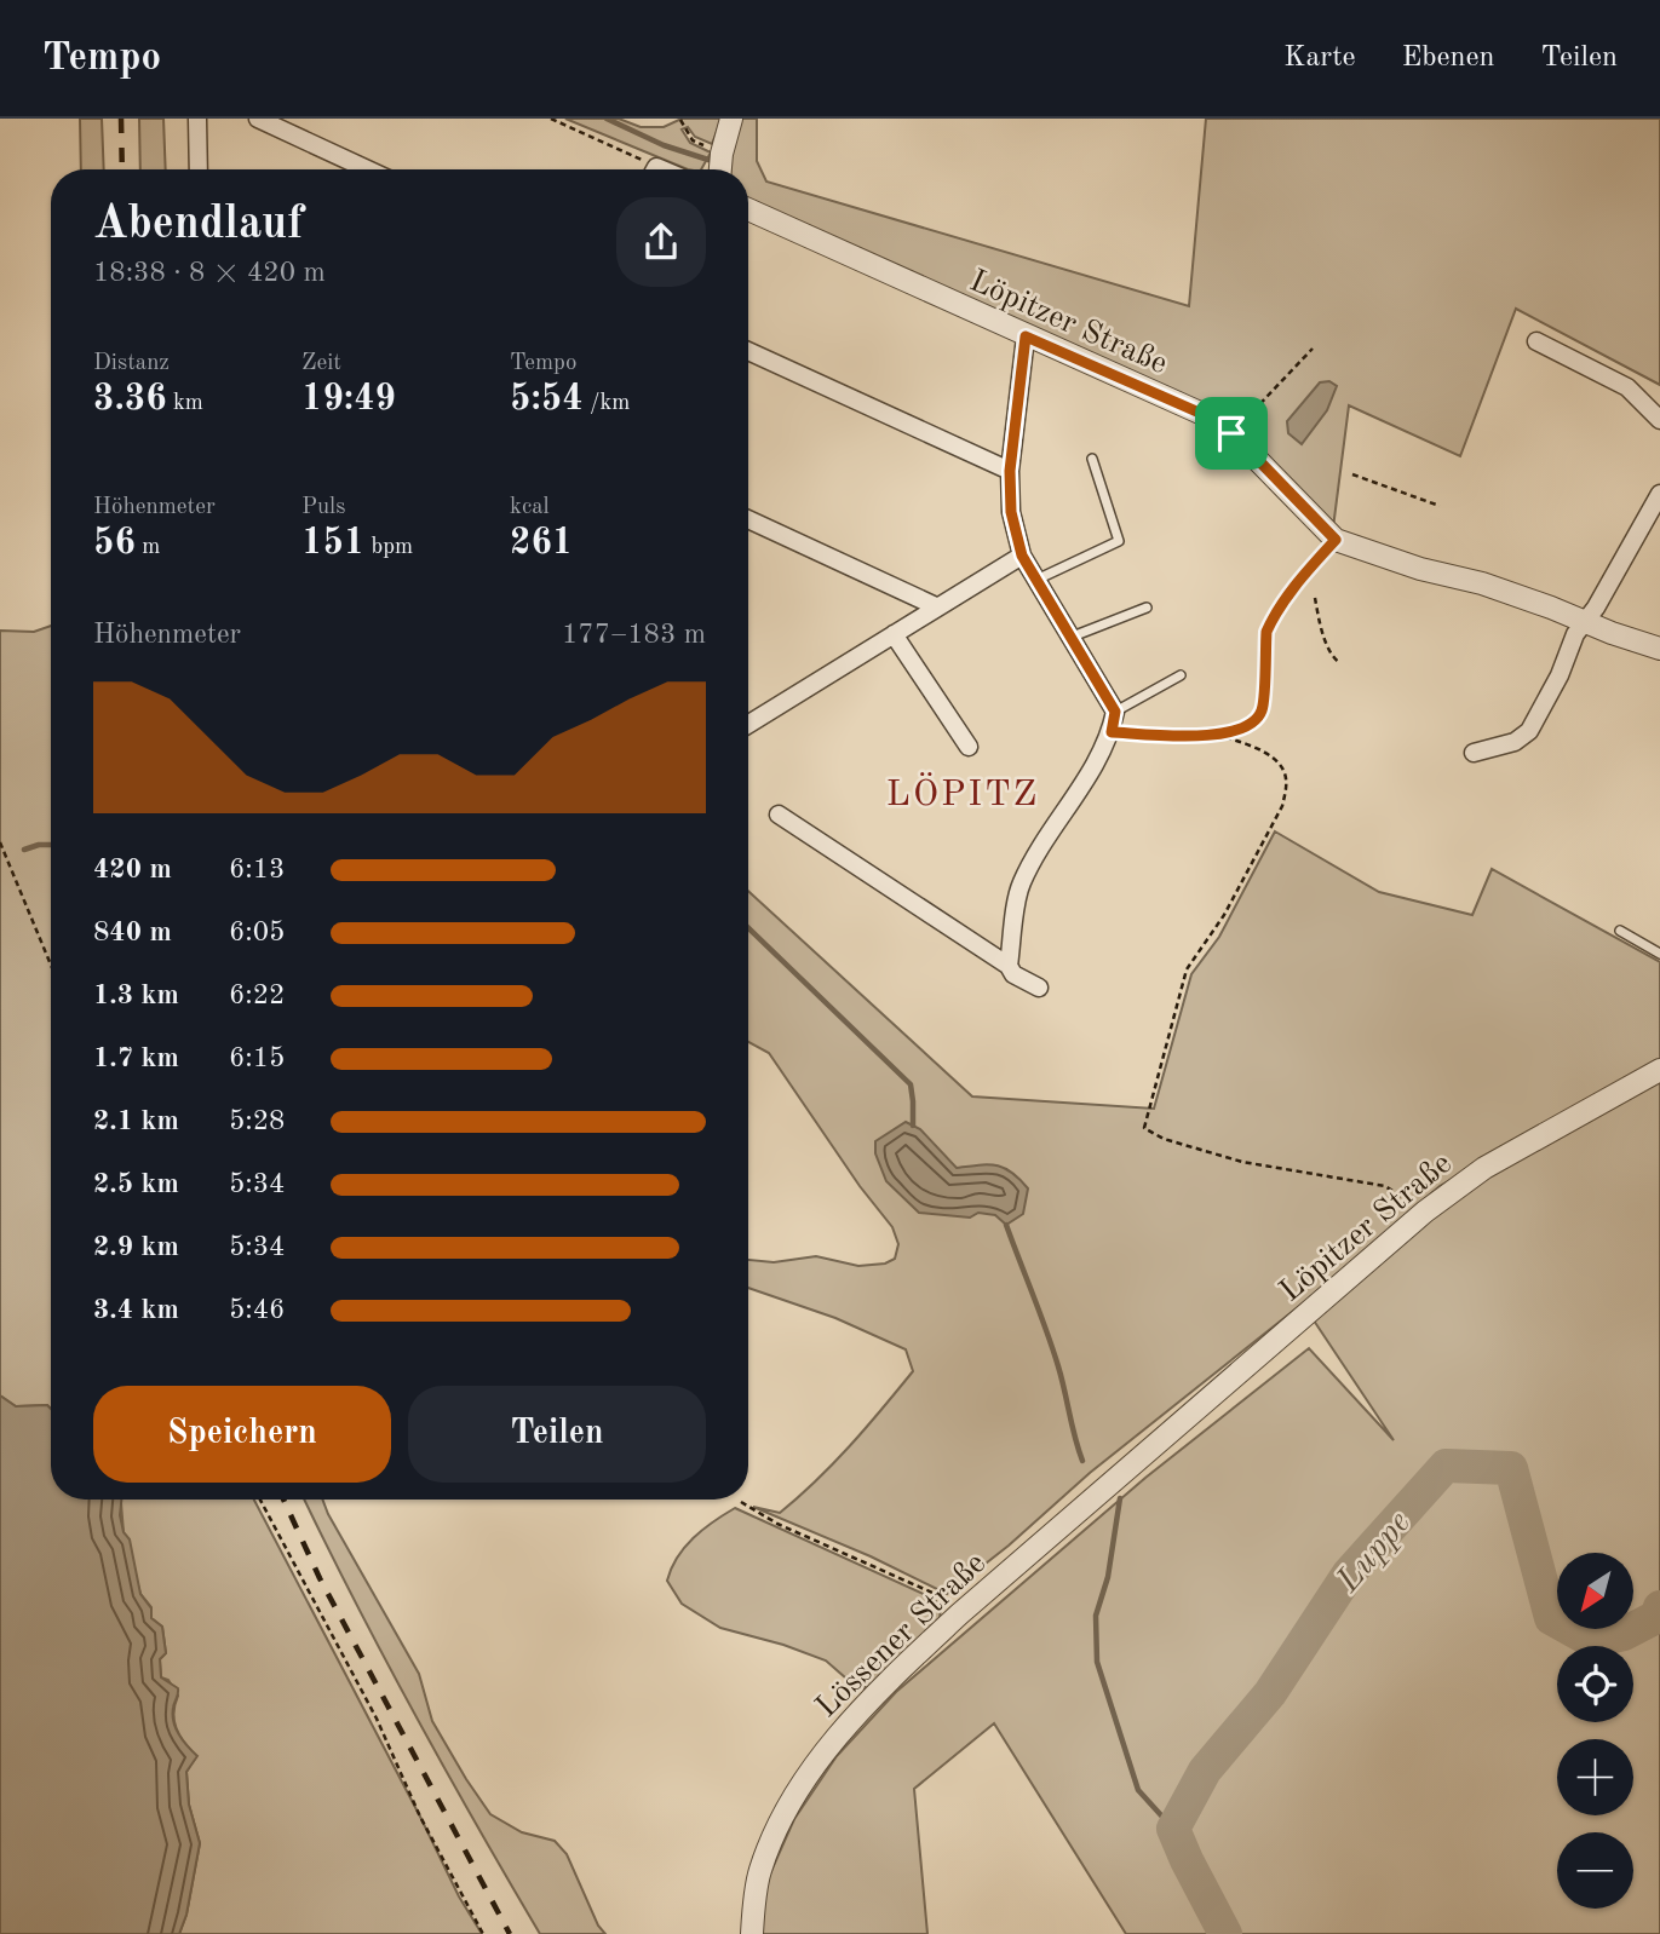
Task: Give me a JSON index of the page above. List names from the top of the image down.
{
  "streets": {
    "street": ["Löpitzer Straße", "Lössener Straße"]
  },
  "crossings": [
    ["Löpitzer Straße", "Lössener Straße"]
  ],
  "districts": ["LÖPITZ"],
  "water": ["Luppe"],
  "north": "bottom left",
  "page": {
    "header": "Tempo",
    "nav": ["Karte", "Ebenen", "Teilen"],
    "heading": ["Abendlauf", "18:38 · 8 × 420 m"],
    "stats": [
      ["Distanz", "3.36 km"],
      ["Zeit", "19:49"],
      ["Tempo", "5:54 /km"],
      ["Höhenmeter", "56 m"],
      ["Puls", "151 bpm"],
      ["kcal", "261"]
    ],
    "chart": ["Höhenmeter", "177–183 m"],
    "list": [
      {
        "name": "420 m",
        "note": "6:13"
      },
      {
        "name": "840 m",
        "note": "6:05"
      },
      {
        "name": "1.3 km",
        "note": "6:22"
      },
      {
        "name": "1.7 km",
        "note": "6:15"
      },
      {
        "name": "2.1 km",
        "note": "5:28"
      },
      {
        "name": "2.5 km",
        "note": "5:34"
      },
      {
        "name": "2.9 km",
        "note": "5:34"
      },
      {
        "name": "3.4 km",
        "note": "5:46"
      }
    ],
    "buttons": ["Speichern", "Teilen"],
    "map_buttons": ["+", "−"]
  }
}
